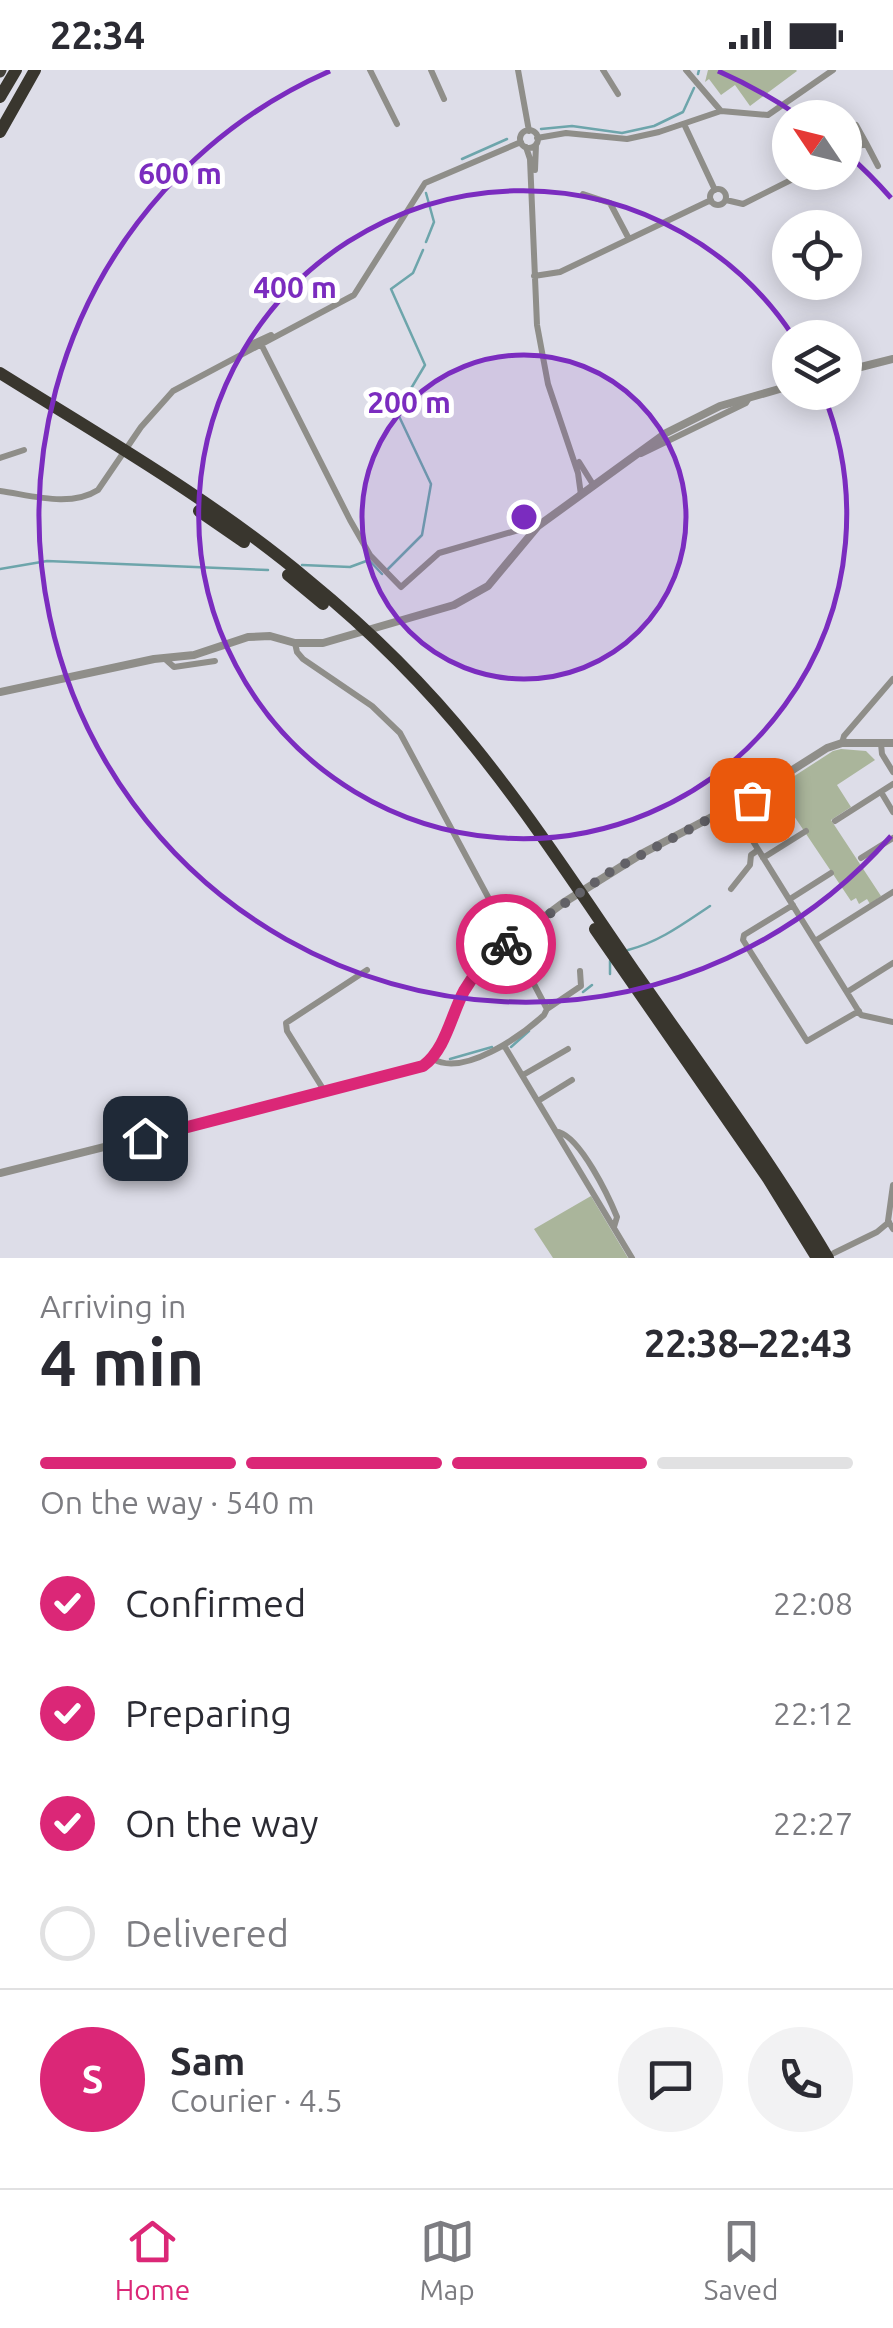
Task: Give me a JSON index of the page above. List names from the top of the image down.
{
  "north": "top left",
  "page": {
    "status": "22:34",
    "heading": ["4 min", "Arriving in", "22:38–22:43"],
    "panel": ["Sam", "Courier · 4.5"],
    "bar": "On the way · 540 m",
    "list": [
      ["Confirmed", "22:08"],
      ["Preparing", "22:12"],
      ["On the way", "22:27"],
      "Delivered"
    ],
    "round": "S",
    "tabs": ["Home", "Map", "Saved"]
  },
  "rings": ["600 m", "400 m", "200 m"]
}
